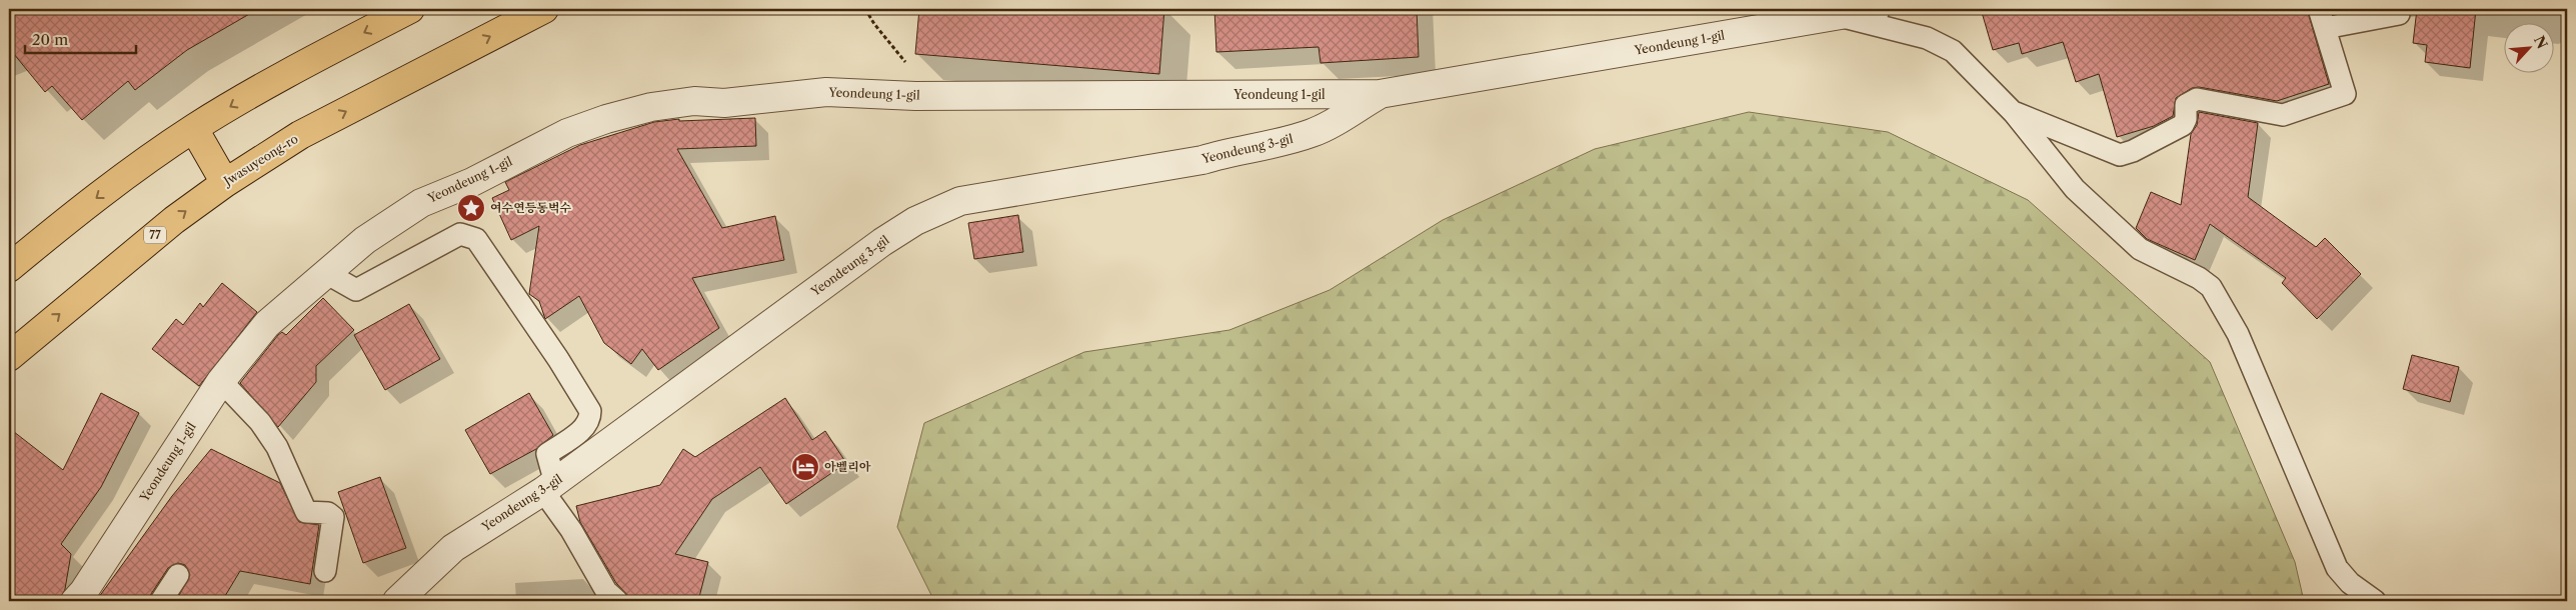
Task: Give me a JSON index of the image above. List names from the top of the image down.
{
  "streets": {
    "main road": ["Jwasuyeong-ro", "77"],
    "street": ["Yeondeung 1-gil", "Yeondeung 3-gil"]
  },
  "crossings": [
    ["Yeondeung 1-gil", "Yeondeung 3-gil"]
  ],
  "places": {
    "place": ["여수연등동벅수"],
    "hotel": ["아벨리아"]
  },
  "scale_bar": "20 m",
  "north": "top right"
}
